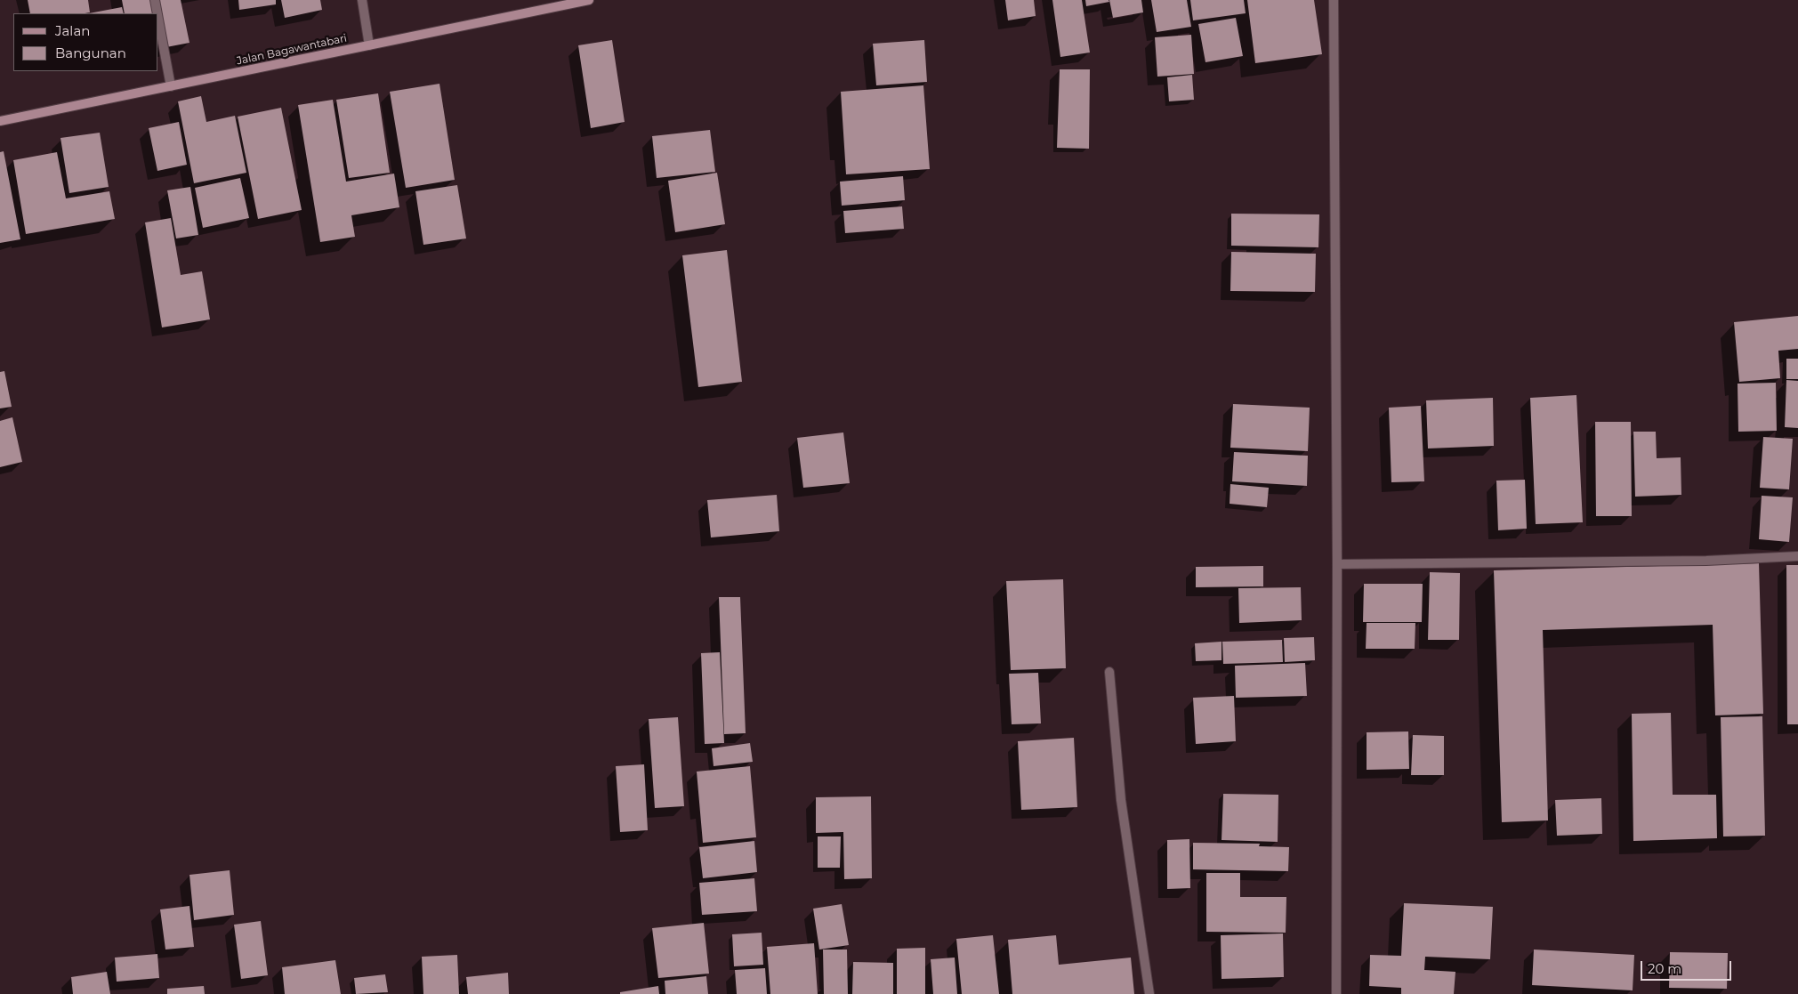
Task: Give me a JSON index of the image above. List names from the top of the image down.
{
  "streets": {
    "street": ["Jalan Bagawantabari"]
  },
  "legend": ["Jalan", "Bangunan"],
  "scale_bar": "20 m"
}
